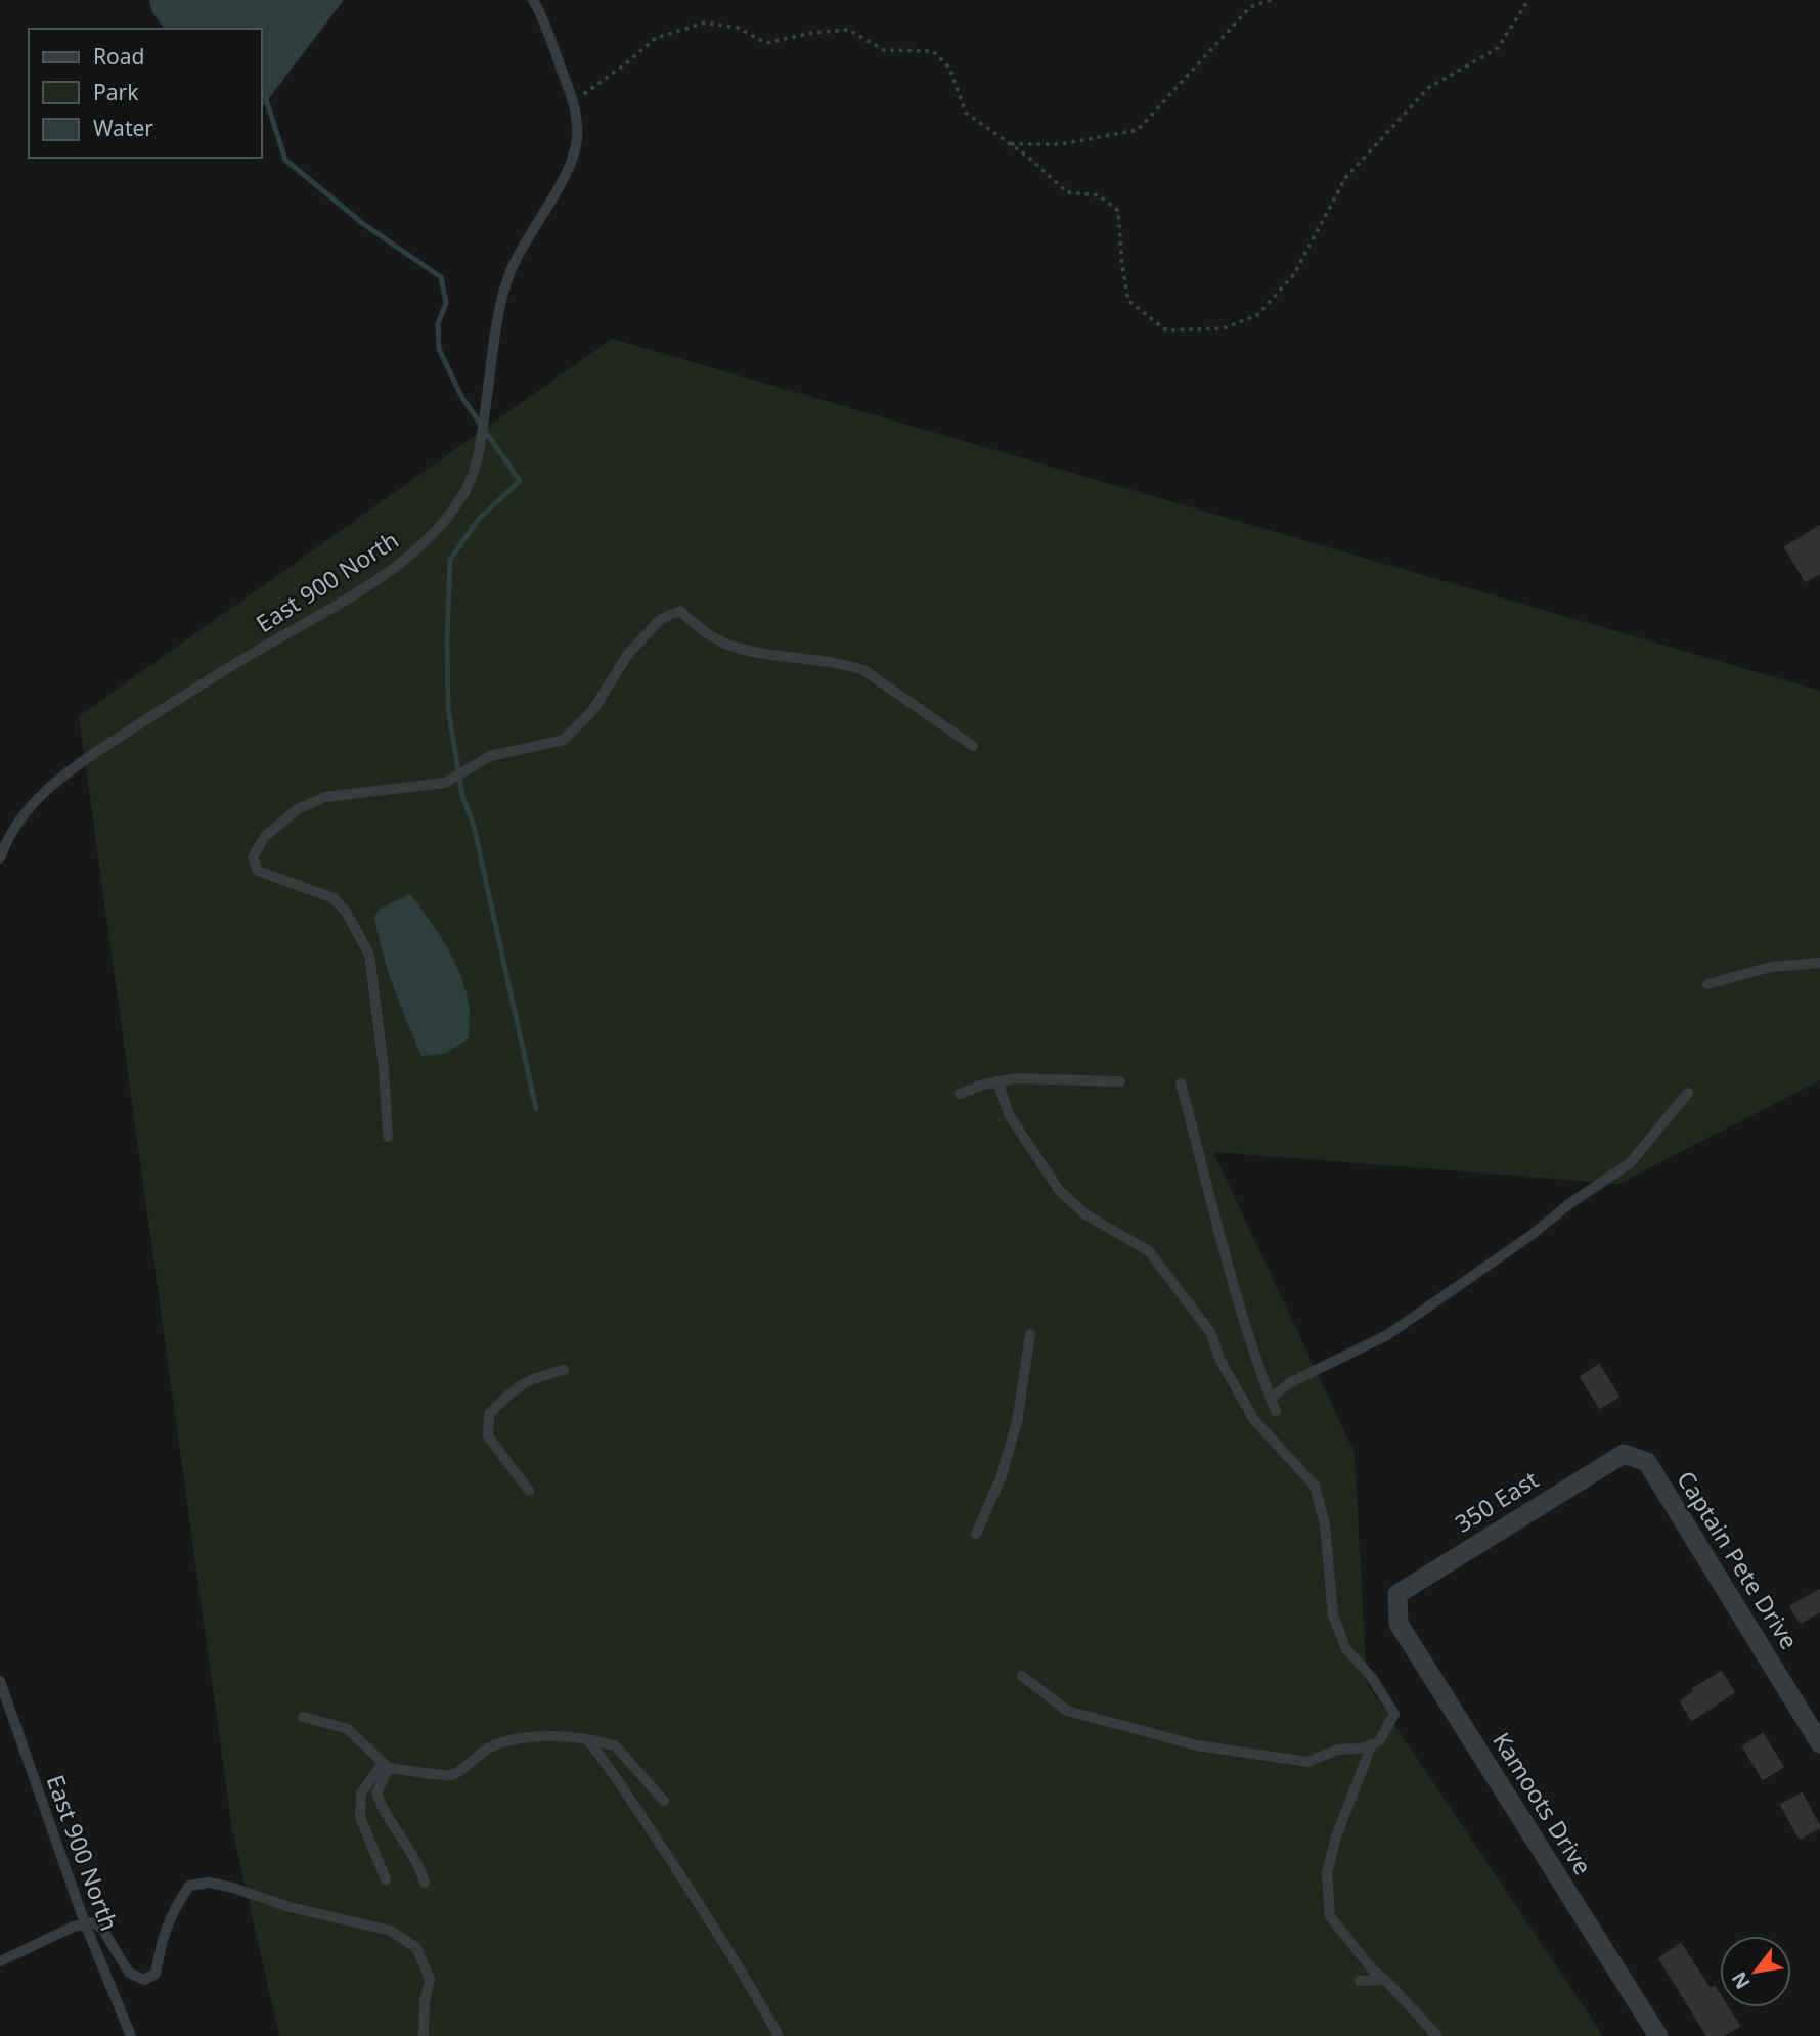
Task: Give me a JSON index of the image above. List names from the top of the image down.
{
  "streets": {
    "street": ["350 East", "Captain Pete Drive", "Kamoots Drive"],
    "lane": ["East 900 North"]
  },
  "crossings": [
    ["350 East", "Captain Pete Drive"],
    ["350 East", "Kamoots Drive"]
  ],
  "legend": ["Road", "Park", "Water"],
  "north": "bottom left"
}
